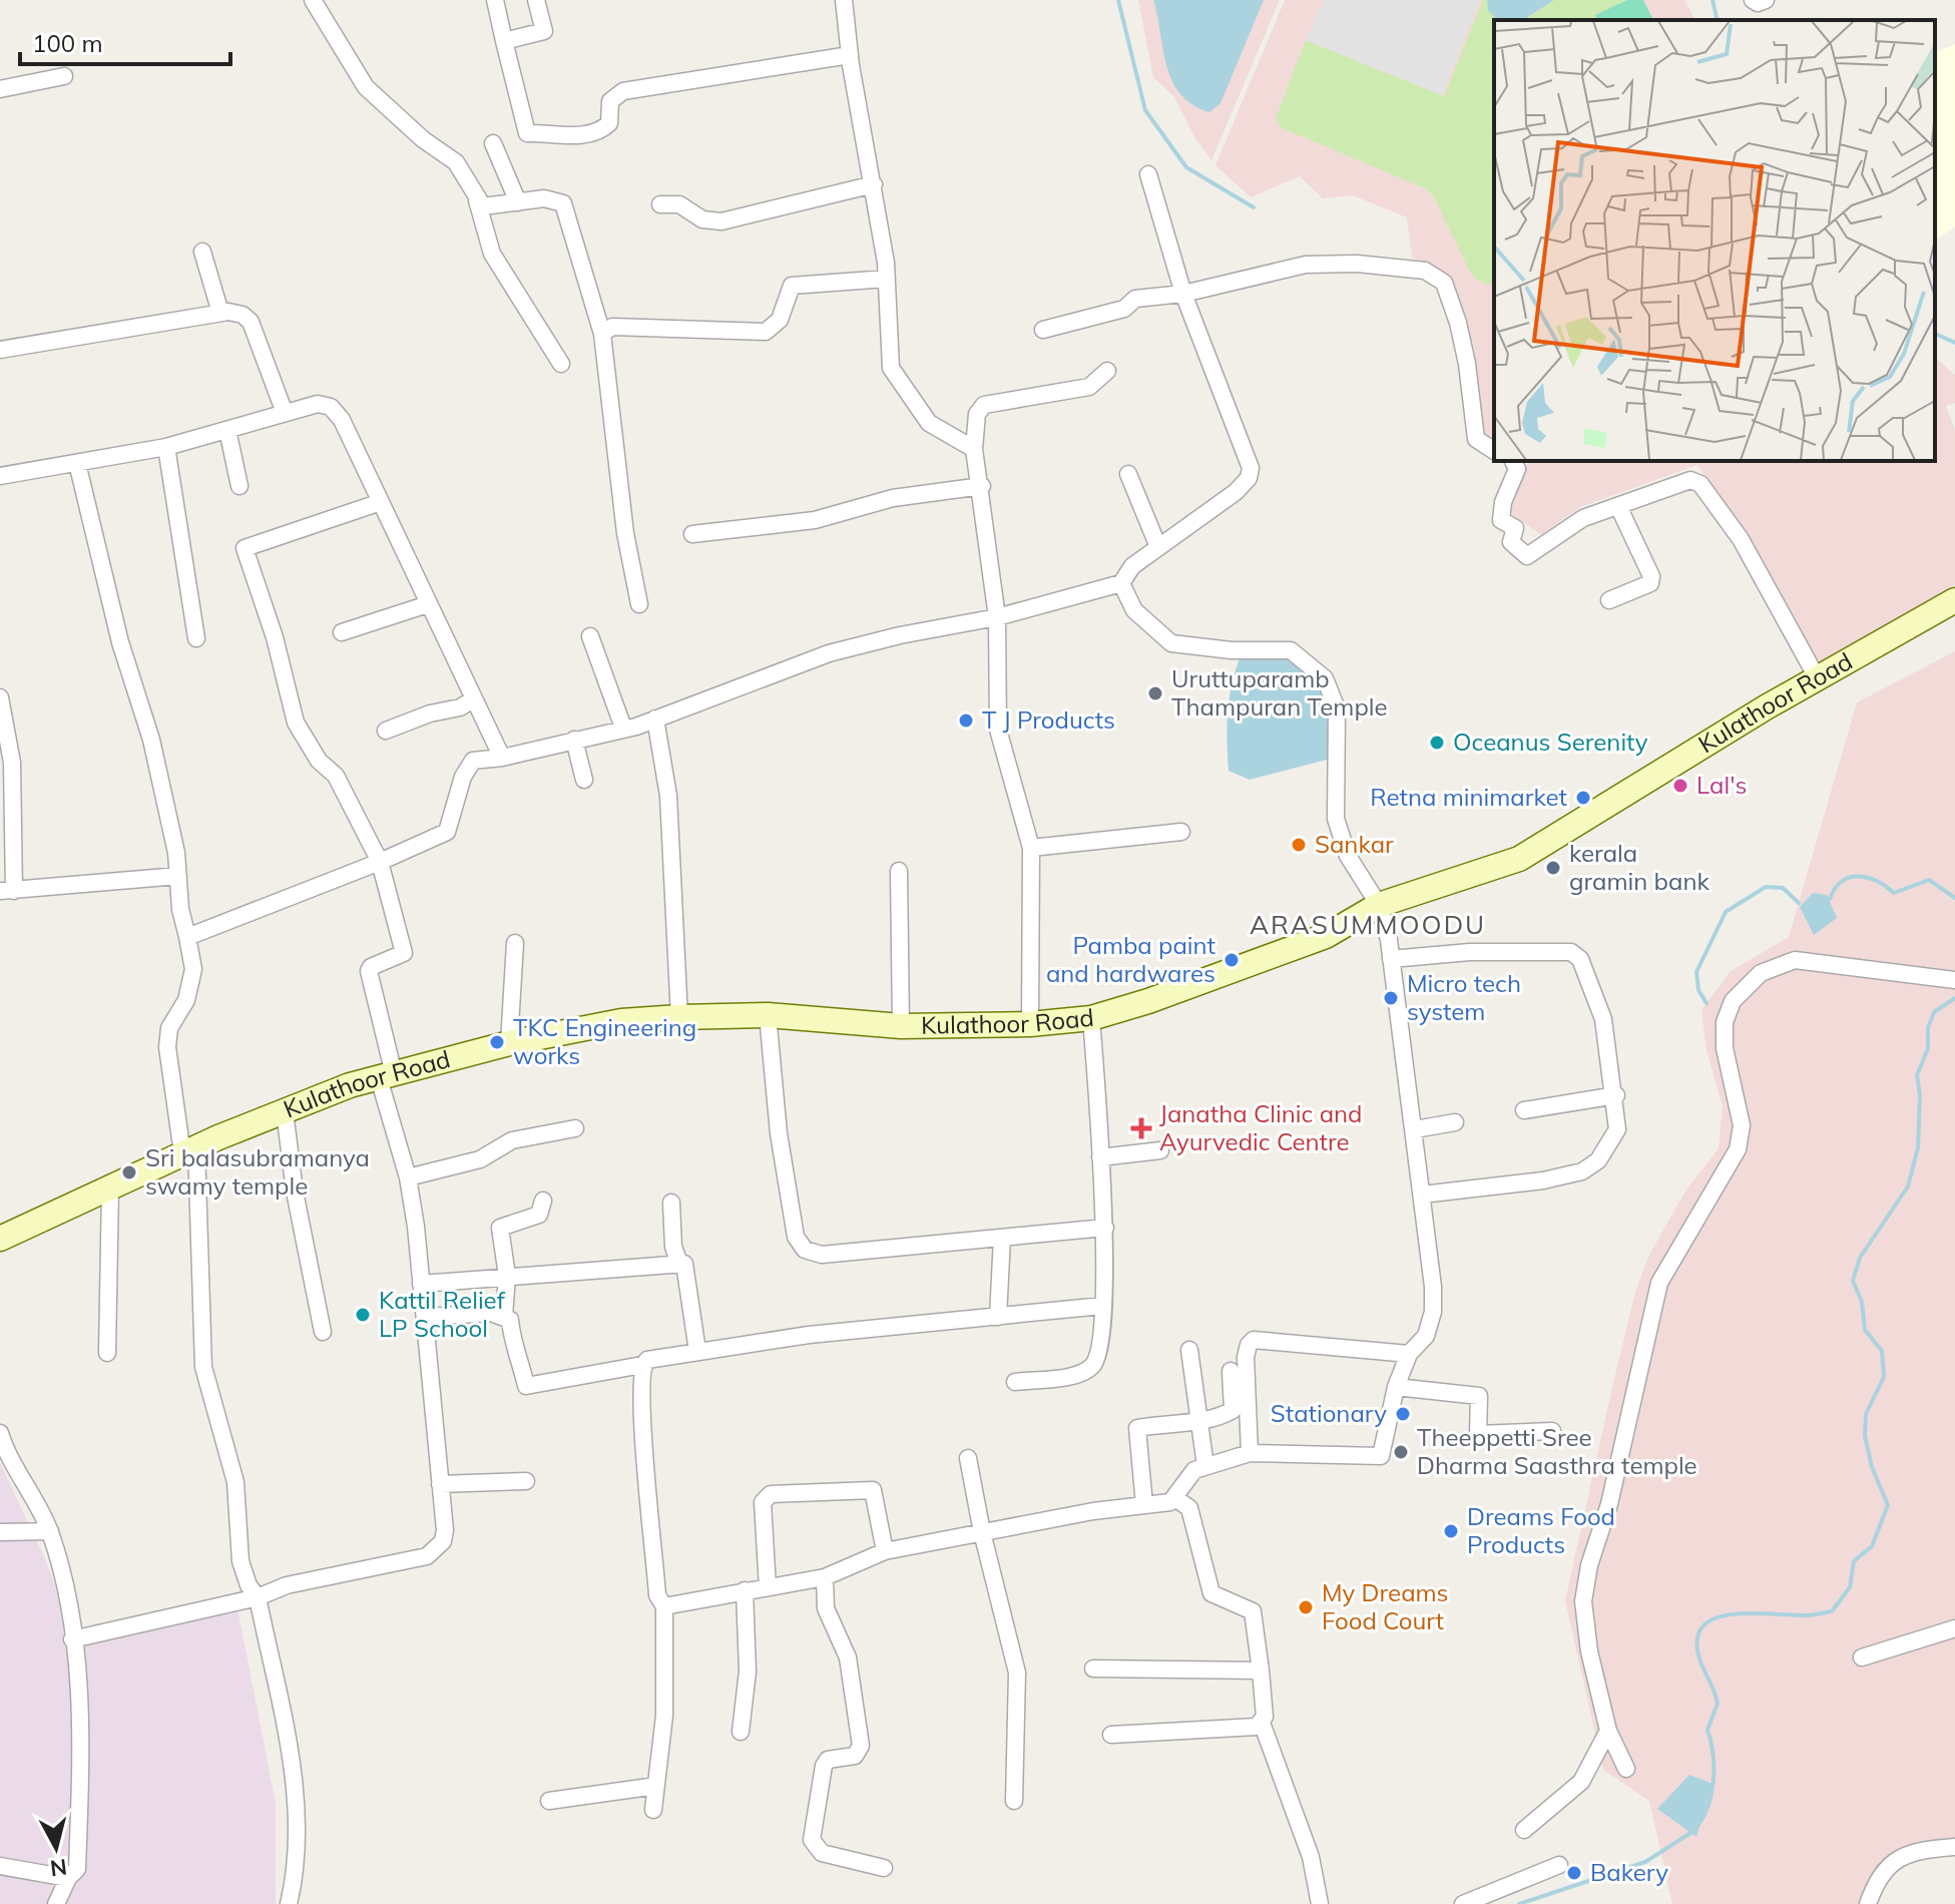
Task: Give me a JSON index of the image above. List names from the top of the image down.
{
  "streets": {
    "main road": ["Kulathoor Road"]
  },
  "districts": ["ARASUMMOODU"],
  "places": {
    "other": [
      "Uruttuparamb Thampuran Temple",
      "T J Products",
      "Oceanus Serenity",
      "Lal's",
      "Retna minimarket",
      "Sankar",
      "kerala gramin bank",
      "Pamba paint and hardwares",
      "Micro tech system",
      "TKC Engineering works",
      "Sri balasubramanya swamy temple",
      "Kattil Relief LP School",
      "Stationary",
      "Theeppetti Sree Dharma Saasthra temple",
      "Dreams Food Products",
      "My Dreams Food Court",
      "Bakery"
    ],
    "health": ["Janatha Clinic and Ayurvedic Centre"]
  },
  "scale_bar": "100 m",
  "north": "bottom"
}
